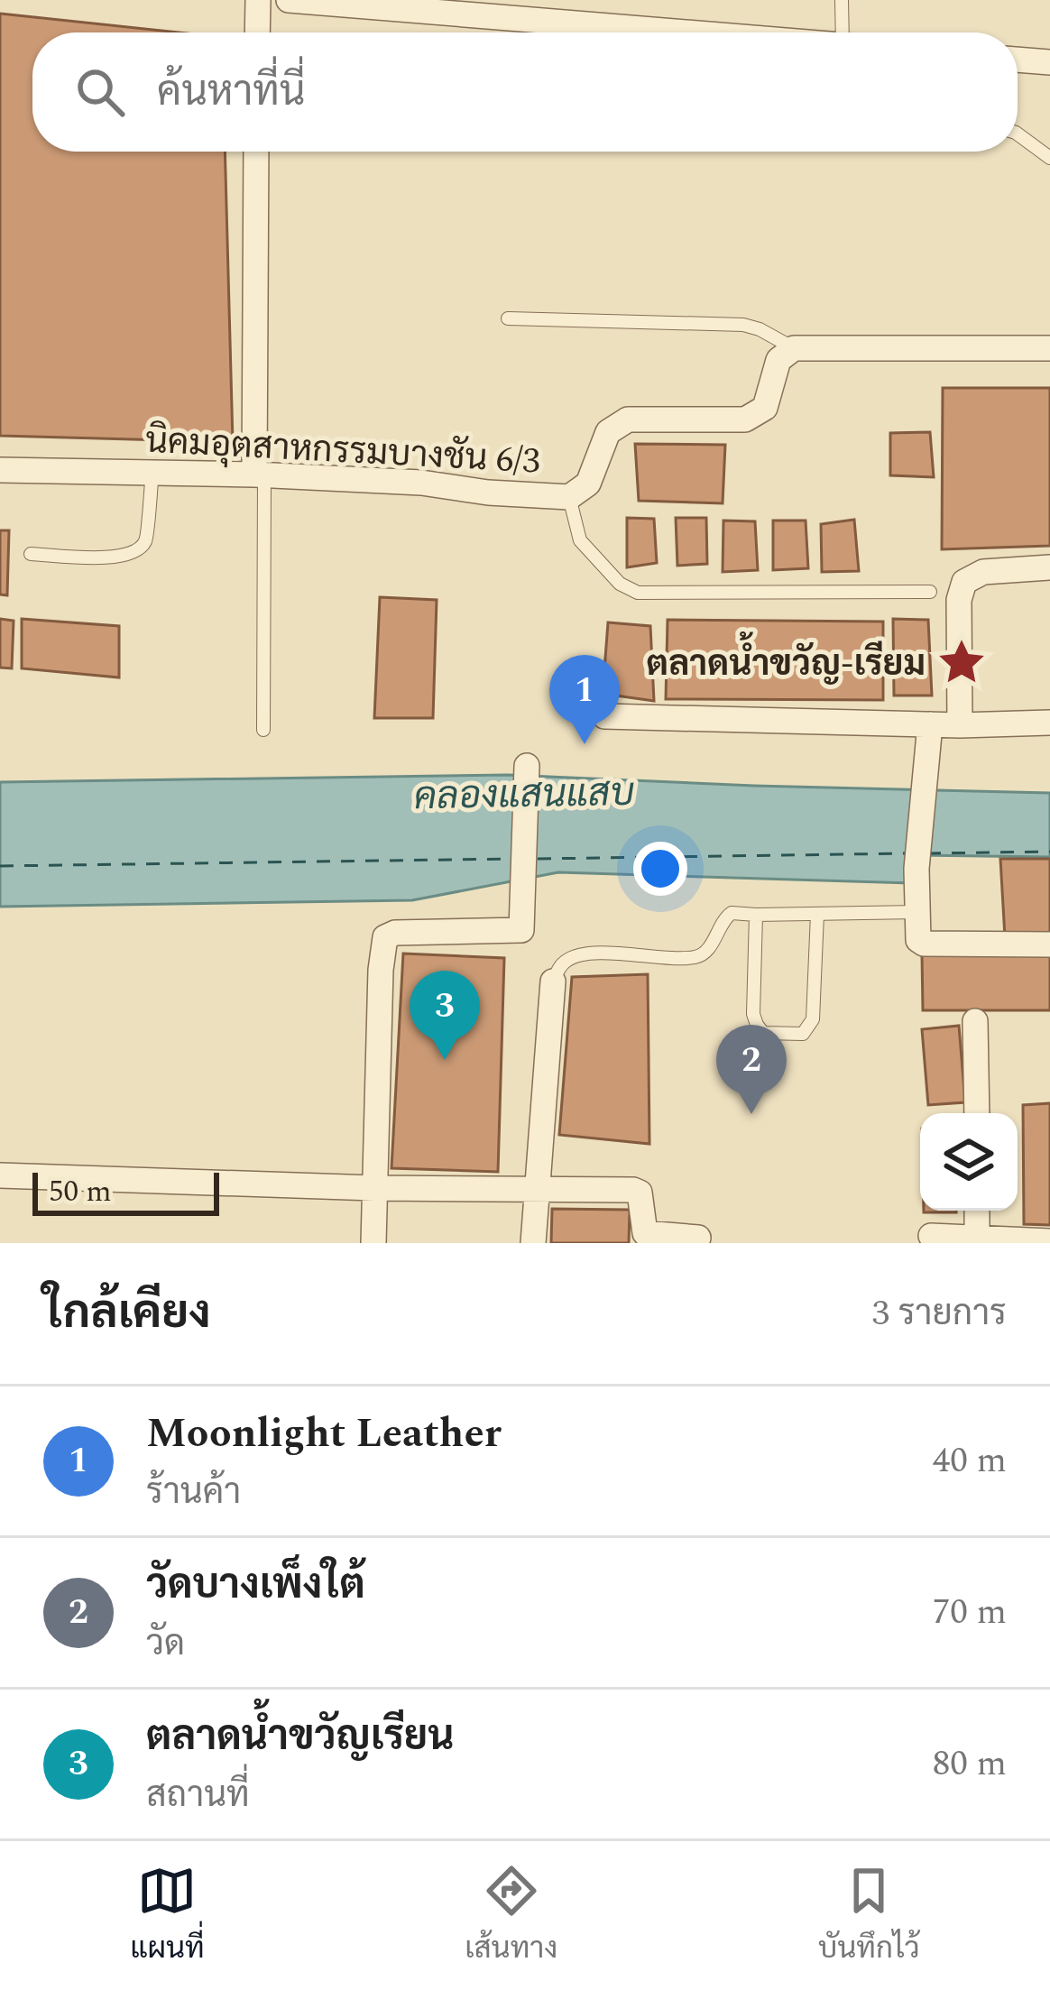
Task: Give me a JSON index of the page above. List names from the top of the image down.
{
  "streets": {
    "street": ["นิคมอุตสาหกรรมบางชัน 6/3"]
  },
  "water": ["คลองแสนแสบ"],
  "places": {
    "place": ["ตลาดน้ำขวัญ-เรียม"]
  },
  "scale_bar": "50 m",
  "page": {
    "search": "ค้นหาที่นี่",
    "pins": ["1", "3", "2"],
    "scale": "50 m",
    "heading": ["ใกล้เคียง", "3 รายการ"],
    "list": [
      {
        "mark": "1",
        "name": "Moonlight Leather",
        "note": "ร้านค้า",
        "value": "40 m"
      },
      {
        "mark": "2",
        "name": "วัดบางเพ็งใต้",
        "note": "วัด",
        "value": "70 m"
      },
      {
        "mark": "3",
        "name": "ตลาดน้ำขวัญเรียน",
        "note": "สถานที่",
        "value": "80 m"
      }
    ],
    "nav": ["แผนที่", "เส้นทาง", "บันทึกไว้"]
  }
}
